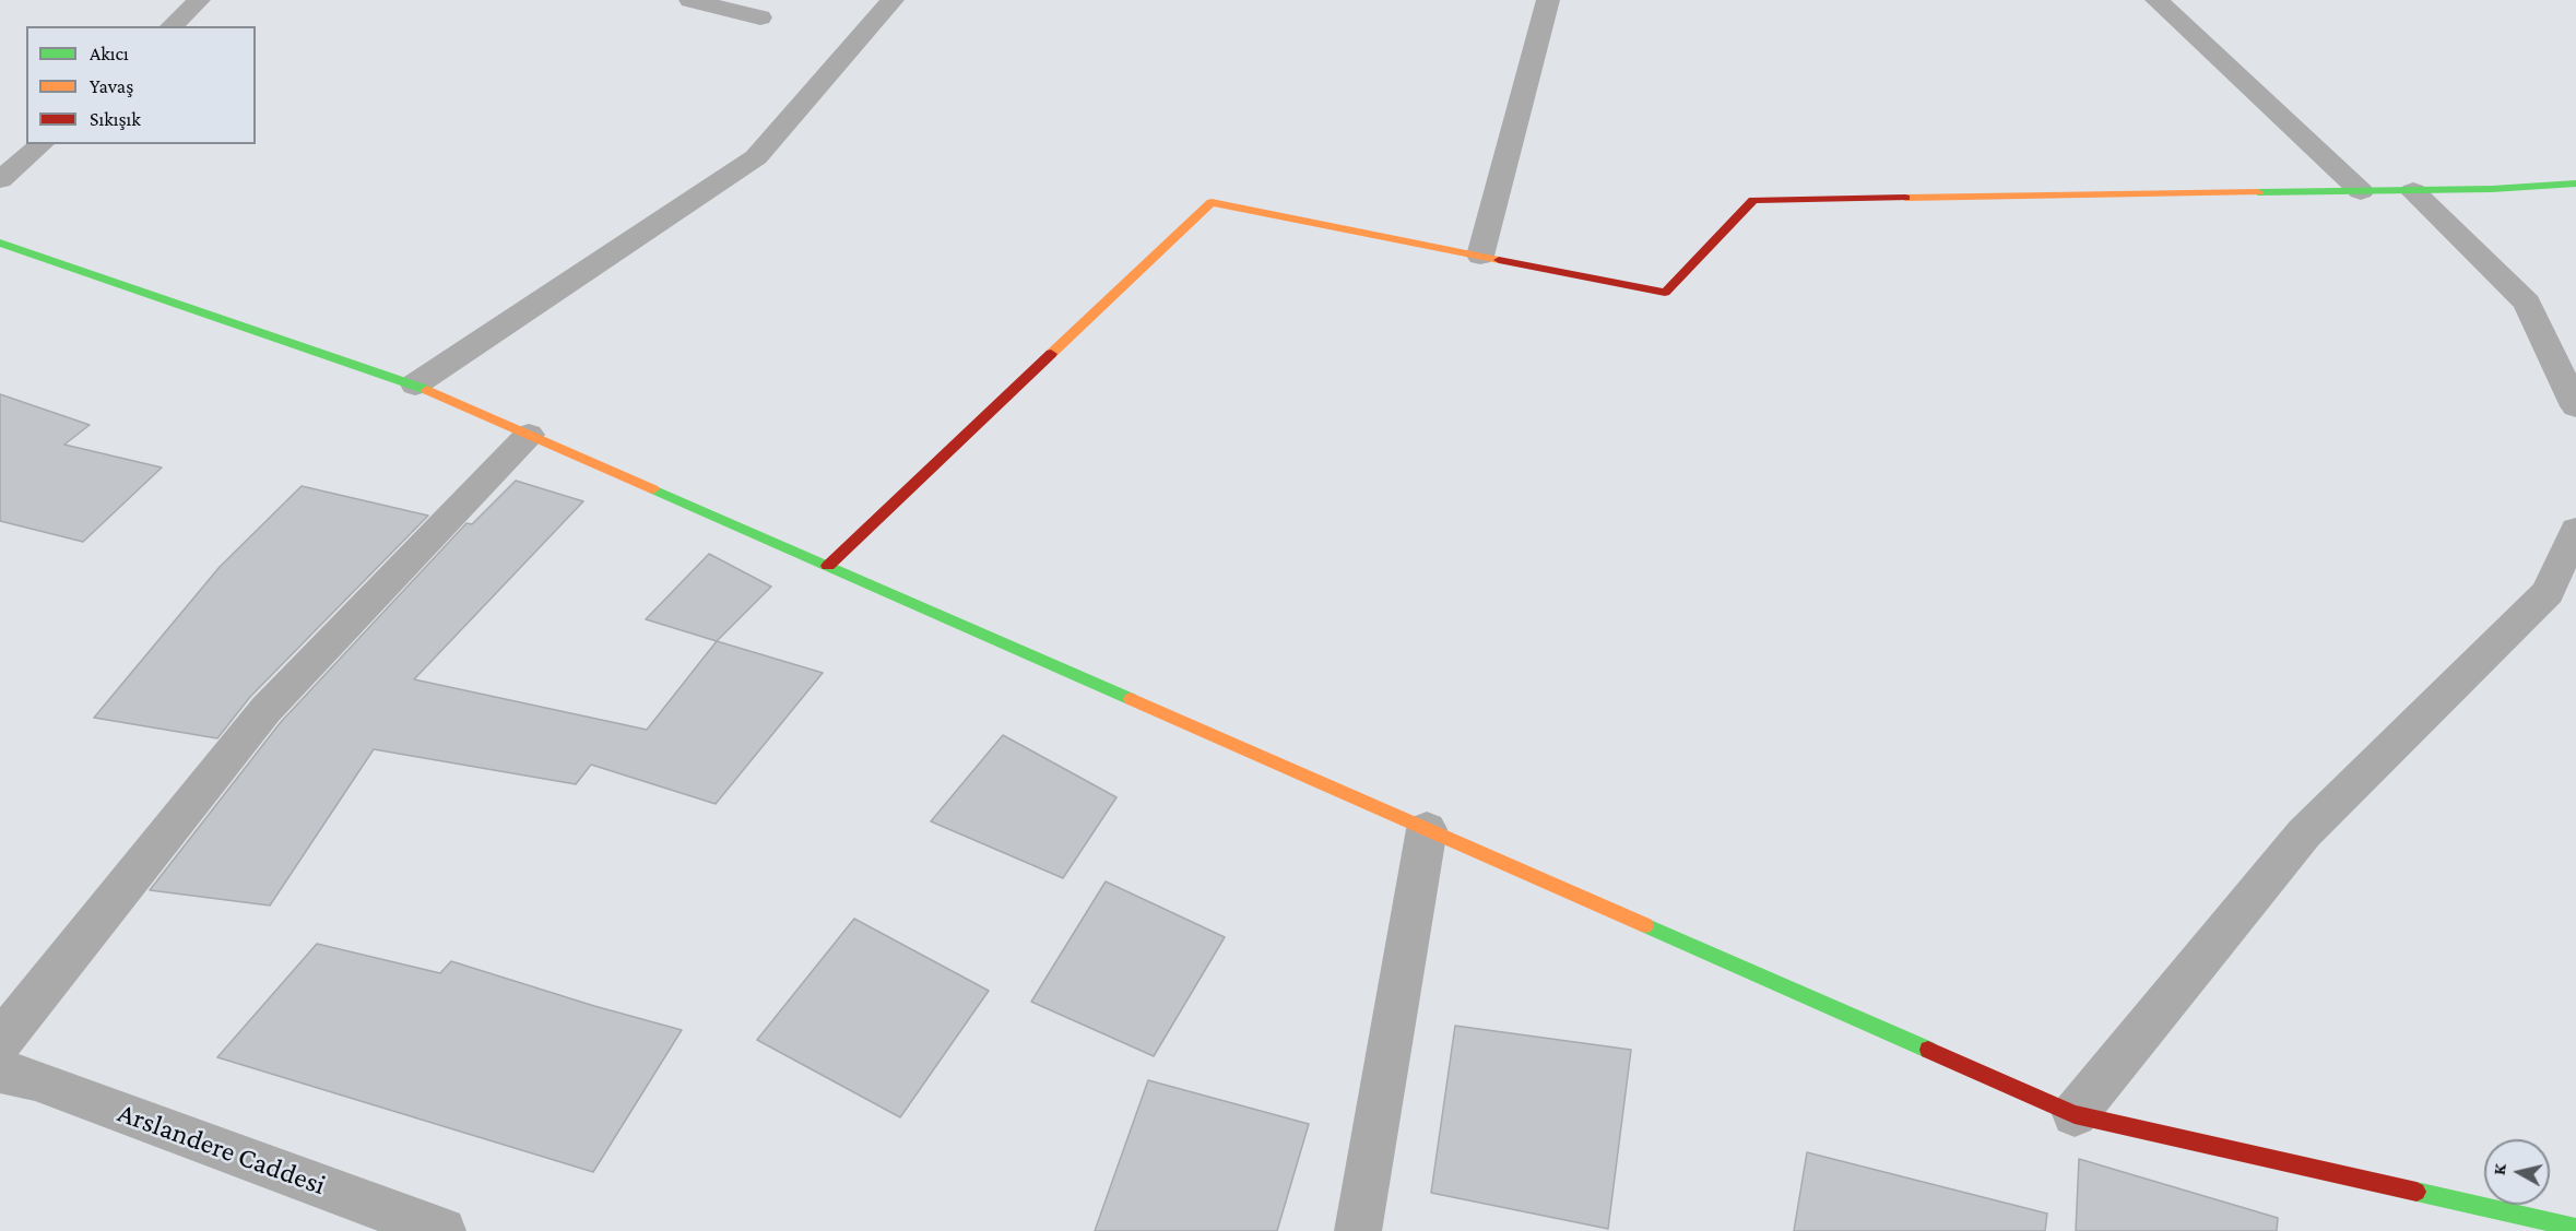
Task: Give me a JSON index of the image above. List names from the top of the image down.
{
  "streets": {
    "street": ["Arslandere Caddesi"]
  },
  "legend": ["Akıcı", "Yavaş", "Sıkışık"],
  "north": "left"
}
